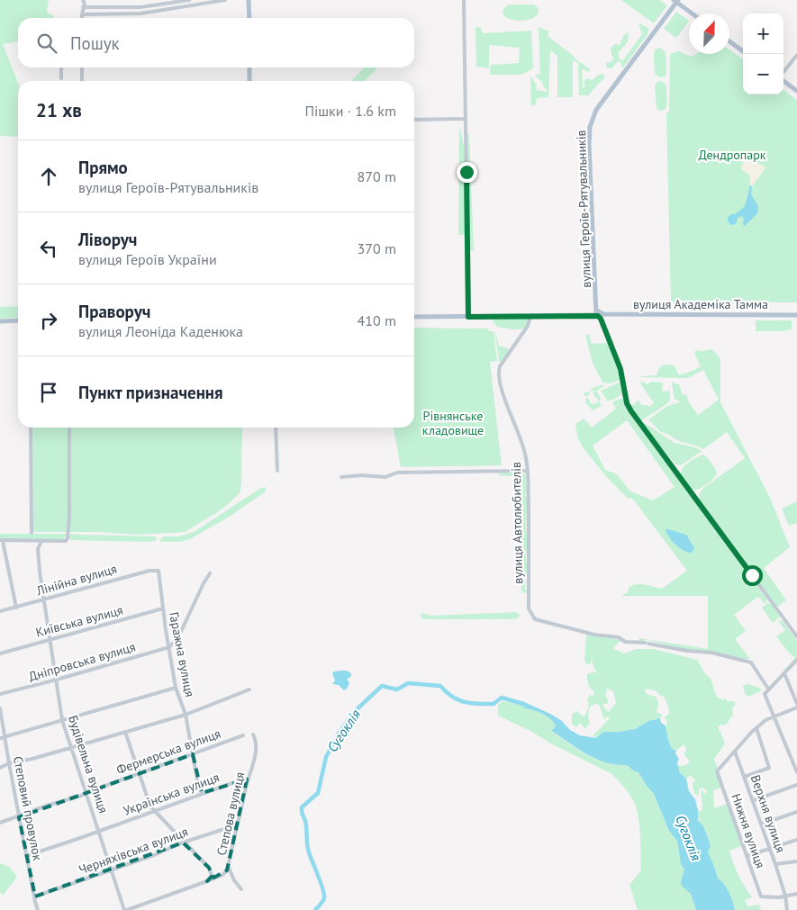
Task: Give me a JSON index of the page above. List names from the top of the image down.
{
  "streets": {
    "main road": ["вулиця Героїв-Рятувальників", "вулиця Академіка Тамма"],
    "street": [
      "вулиця Автолюбителів",
      "Лінійна вулиця",
      "Київська вулиця",
      "Гаражна вулиця",
      "Дніпровська вулиця",
      "Фермерська вулиця",
      "Будівельна вулиця",
      "Українська вулиця",
      "Степовий провулок",
      "Степова вулиця",
      "Верхня вулиця",
      "Нижня вулиця",
      "Черняхівська вулиця"
    ]
  },
  "crossings": [
    ["вулиця Героїв-Рятувальників", "вулиця Академіка Тамма"],
    ["вулиця Академіка Тамма", "вулиця Автолюбителів"],
    ["Лінійна вулиця", "Гаражна вулиця"],
    ["Лінійна вулиця", "Будівельна вулиця"],
    ["Київська вулиця", "Гаражна вулиця"],
    ["Київська вулиця", "Будівельна вулиця"],
    ["Гаражна вулиця", "Дніпровська вулиця"],
    ["Гаражна вулиця", "Фермерська вулиця"],
    ["Гаражна вулиця", "Українська вулиця"],
    ["Дніпровська вулиця", "Будівельна вулиця"],
    ["Фермерська вулиця", "Будівельна вулиця"],
    ["Фермерська вулиця", "Степовий провулок"],
    ["Будівельна вулиця", "Українська вулиця"],
    ["Будівельна вулиця", "Степова вулиця"],
    ["Будівельна вулиця", "Черняхівська вулиця"],
    ["Українська вулиця", "Степовий провулок"],
    ["Українська вулиця", "Степова вулиця"],
    ["Степовий провулок", "Черняхівська вулиця"],
    ["Степова вулиця", "Черняхівська вулиця"],
    ["Верхня вулиця", "Нижня вулиця"]
  ],
  "water": ["Сугоклія"],
  "parks": ["Дендропарк", "Рівнянське кладовище"],
  "north": "top right",
  "page": {
    "map_buttons": ["+", "−"],
    "search": "Пошук",
    "heading": ["21 хв", "Пішки · 1.6 km"],
    "list": [
      ["Прямо", "вулиця Героїв-Рятувальників", "870 m"],
      ["Ліворуч", "вулиця Героїв України", "370 m"],
      ["Праворуч", "вулиця Леоніда Каденюка", "410 m"],
      "Пункт призначення"
    ]
  }
}
